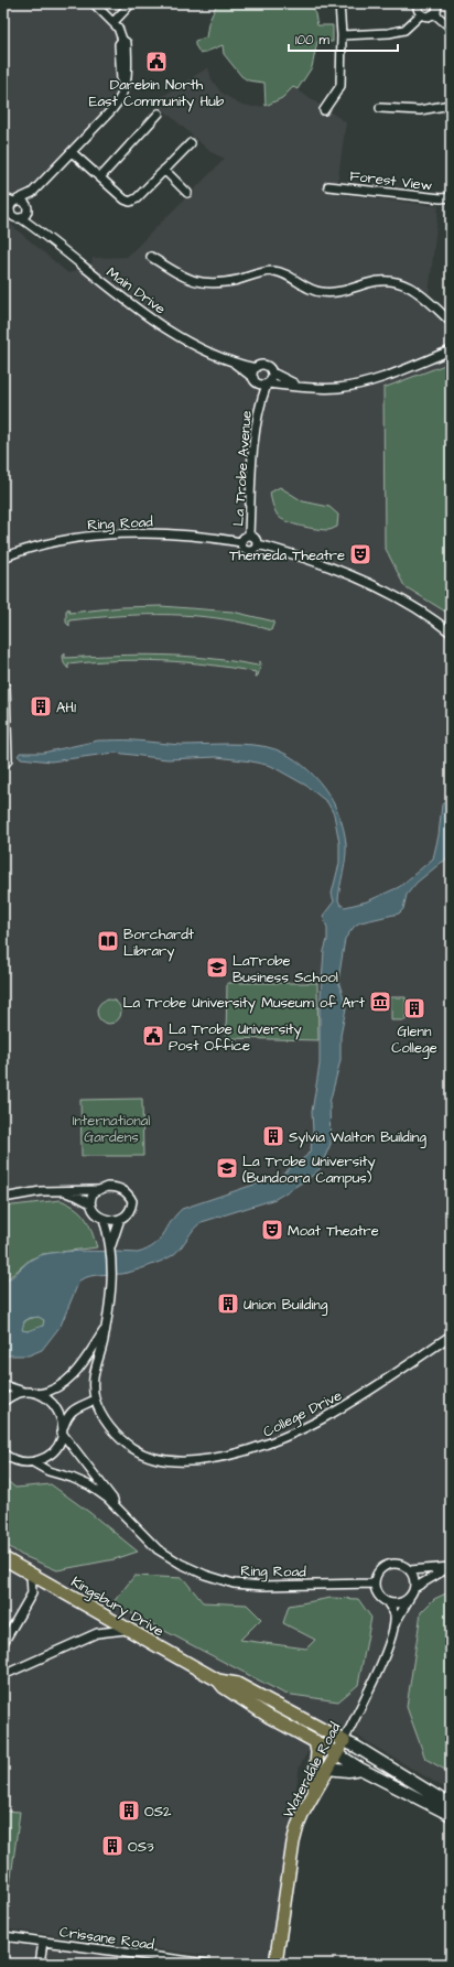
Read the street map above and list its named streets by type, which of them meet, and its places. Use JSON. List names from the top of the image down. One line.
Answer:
{"streets":{"main road":["Kingsbury Drive","Waterdale Road"],"street":["Forest View","Main Drive","La Trobe Avenue","Ring Road","College Drive","Crissane Road"]},"crossings":[["Main Drive","La Trobe Avenue"],["La Trobe Avenue","Ring Road"],["Ring Road","Waterdale Road"],["Kingsbury Drive","Waterdale Road"]],"parks":["International Gardens"],"places":{"public building":["Darebin North East Community Hub","La Trobe University Post Office"],"theatre":["Themeda Theatre","Moat Theatre"],"building":["AH1","Glenn College","Sylvia Walton Building","Union Building","OS2","OS3"],"library":["Borchardt Library"],"school or university":["LaTrobe Business School","La Trobe University (Bundoora Campus)"],"museum":["La Trobe University Museum of Art"]},"scale_bar":"100 m"}
